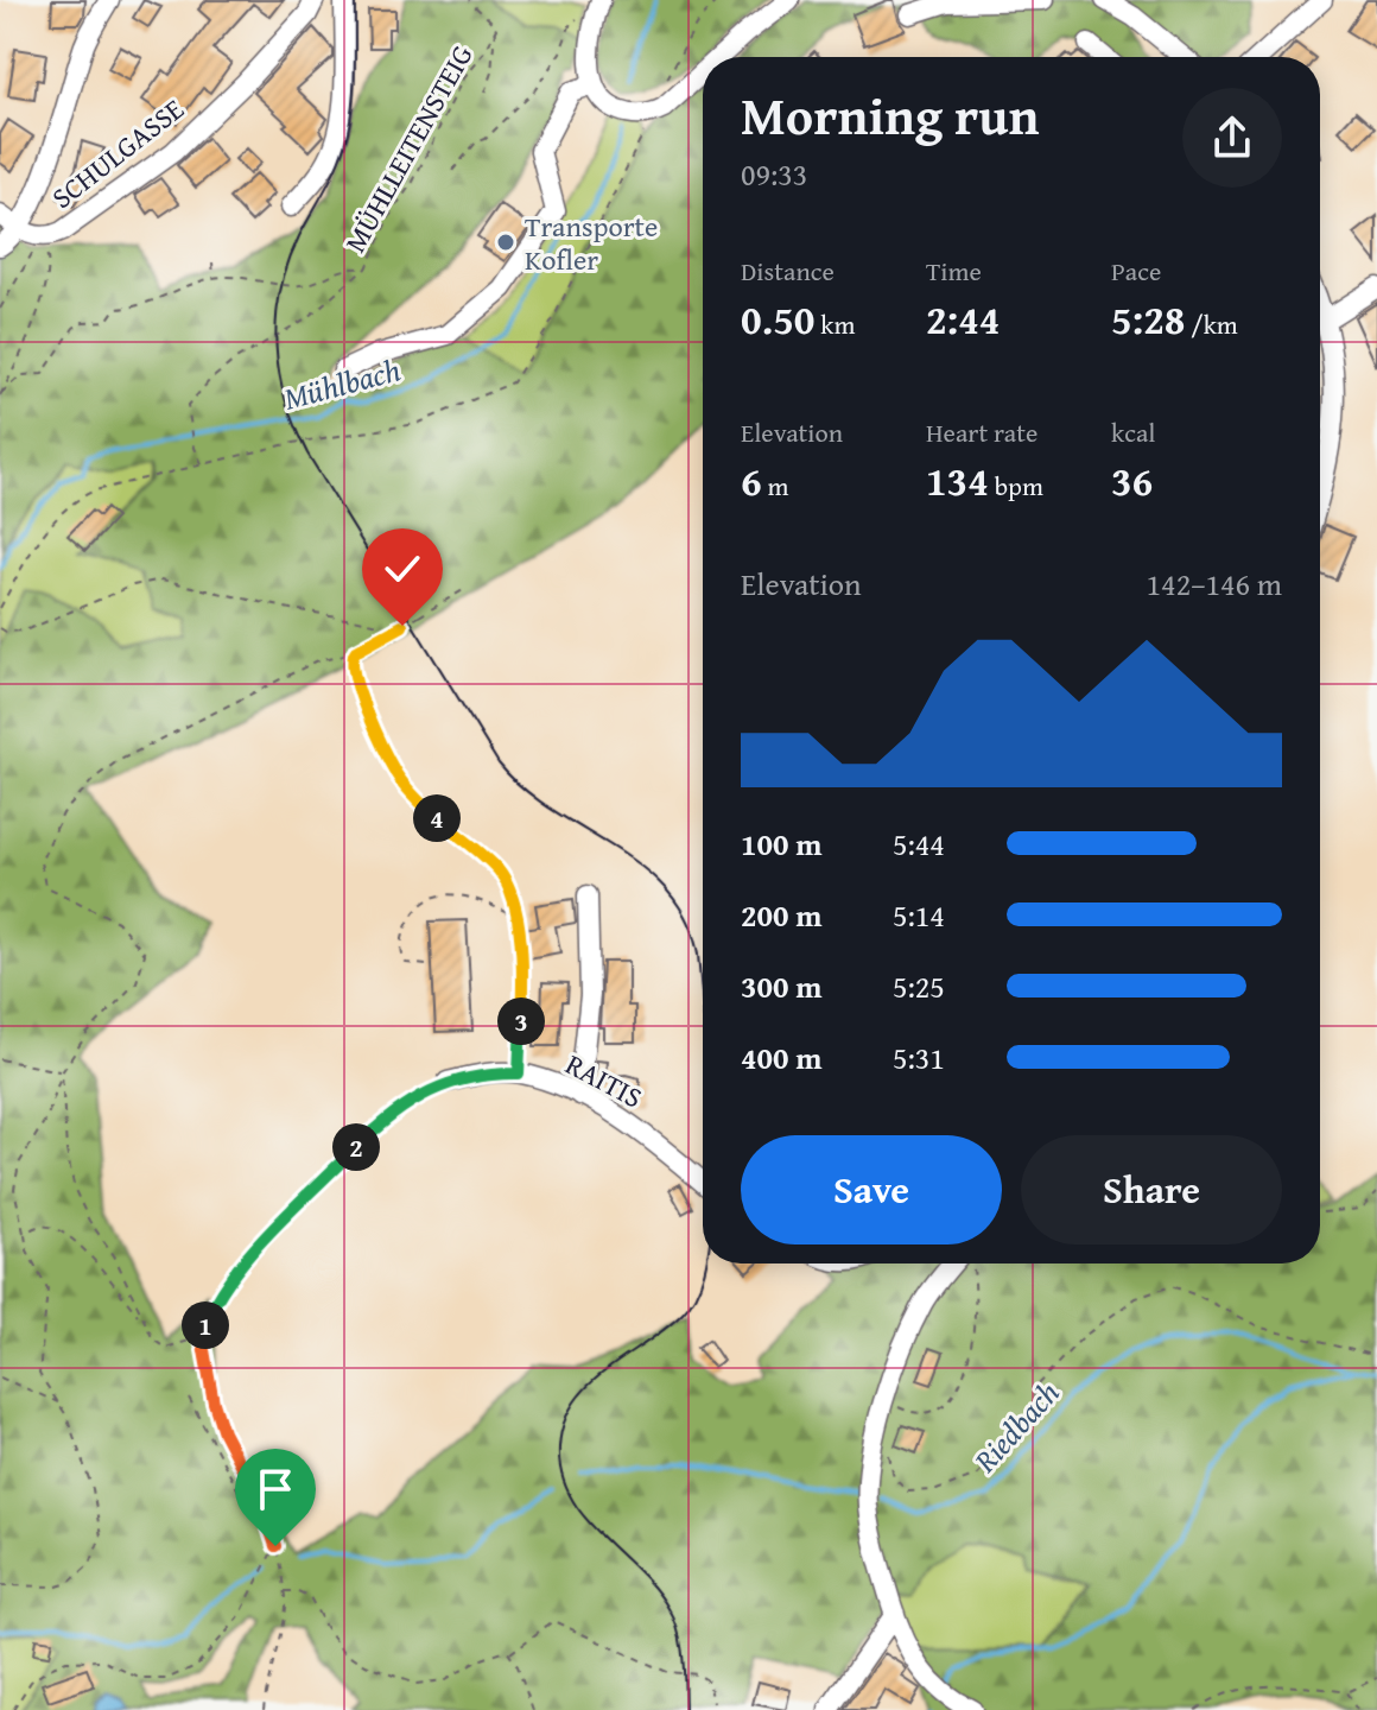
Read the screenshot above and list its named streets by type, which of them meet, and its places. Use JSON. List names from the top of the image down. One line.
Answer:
{"streets":{"street":["SCHULGASSE","RAITIS"],"path":["MÜHLLEITENSTEIG"]},"water":["Mühlbach","Riedbach"],"places":["Transporte Kofler"],"page":{"heading":["Morning run","09:33"],"stats":[["Distance","0.50 km"],["Time","2:44"],["Pace","5:28 /km"],["Elevation","6 m"],["Heart rate","134 bpm"],["kcal","36"]],"chart":["Elevation","142–146 m"],"pins":["4","3","2","1"],"list":[{"name":"100 m","note":"5:44"},{"name":"200 m","note":"5:14"},{"name":"300 m","note":"5:25"},{"name":"400 m","note":"5:31"}],"buttons":["Save","Share"]}}
